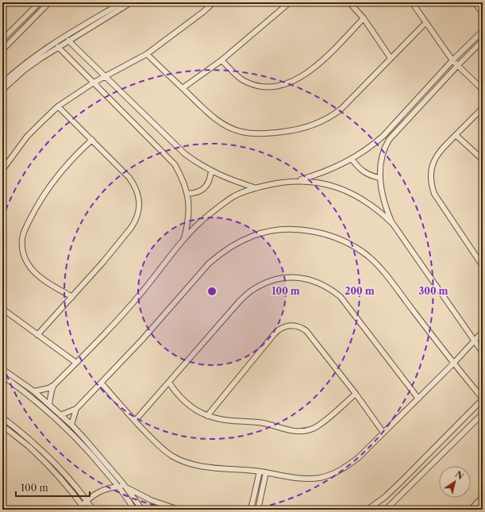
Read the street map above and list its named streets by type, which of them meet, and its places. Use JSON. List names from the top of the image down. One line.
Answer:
{"scale_bar":"100 m","north":"top right","rings":["100 m","200 m","300 m"]}
